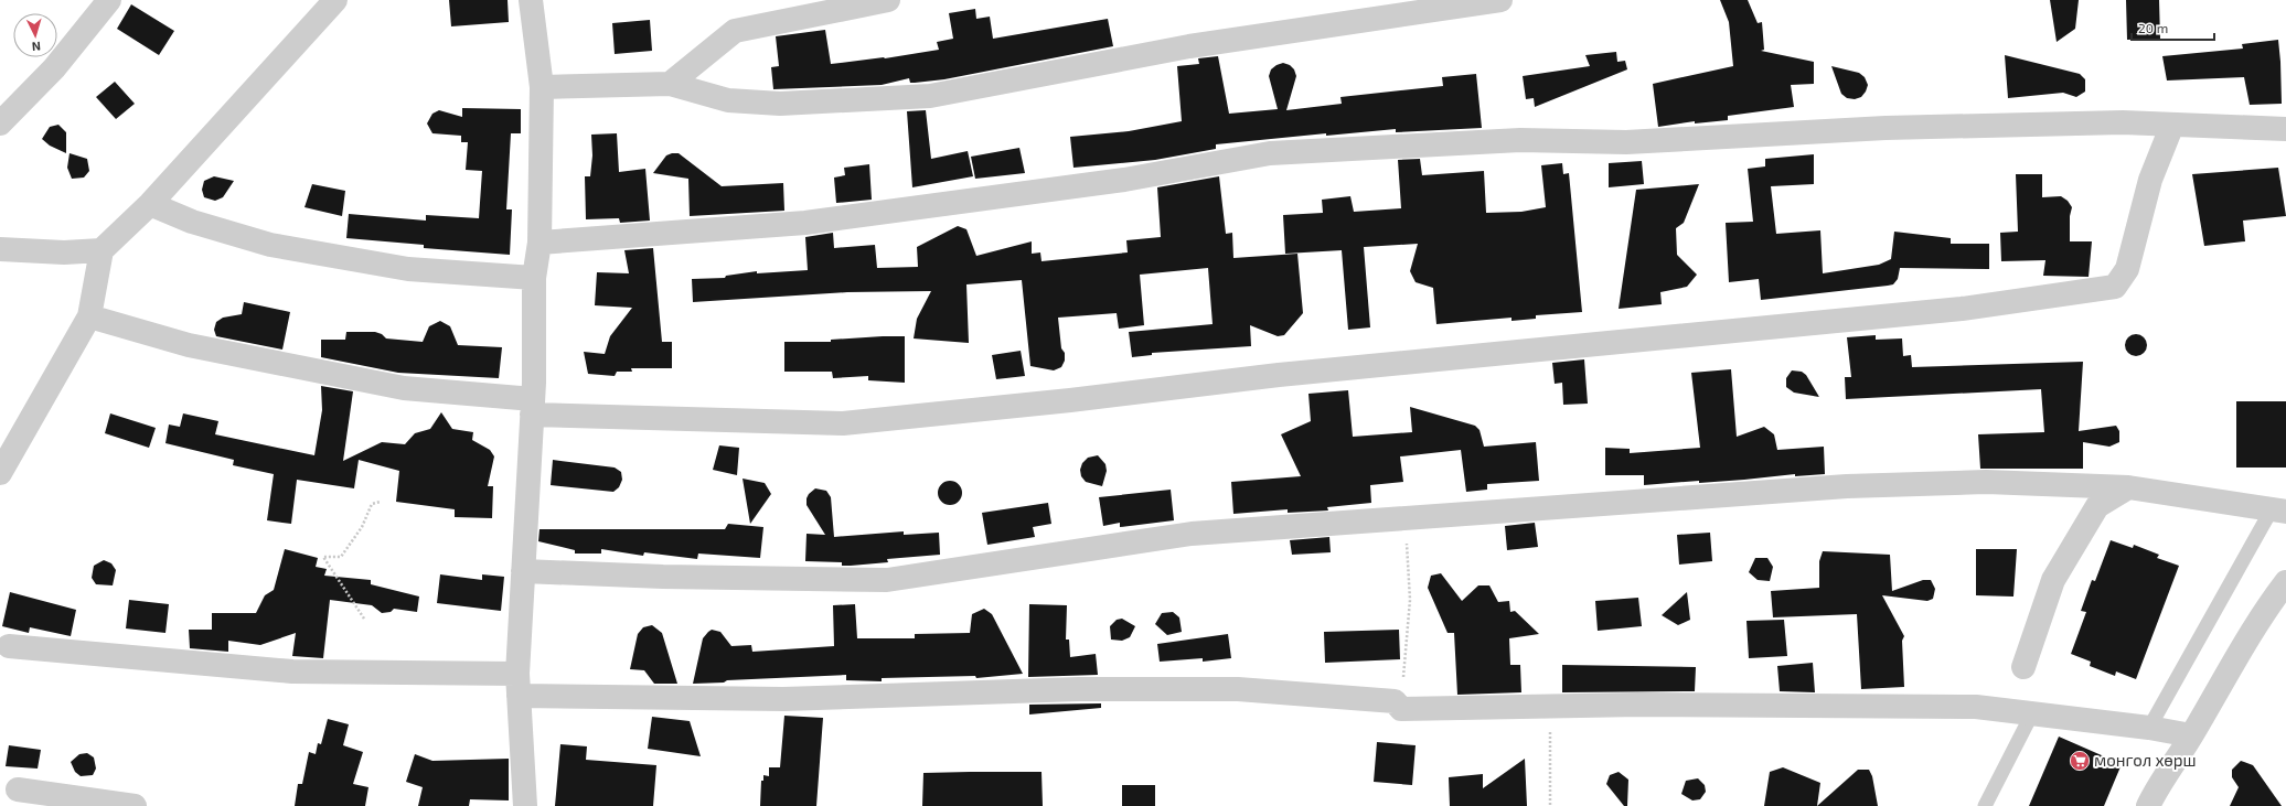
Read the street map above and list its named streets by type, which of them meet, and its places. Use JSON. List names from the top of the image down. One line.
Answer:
{"places":{"supermarket":["монгол хөрш"]},"scale_bar":"20 m","north":"bottom"}
